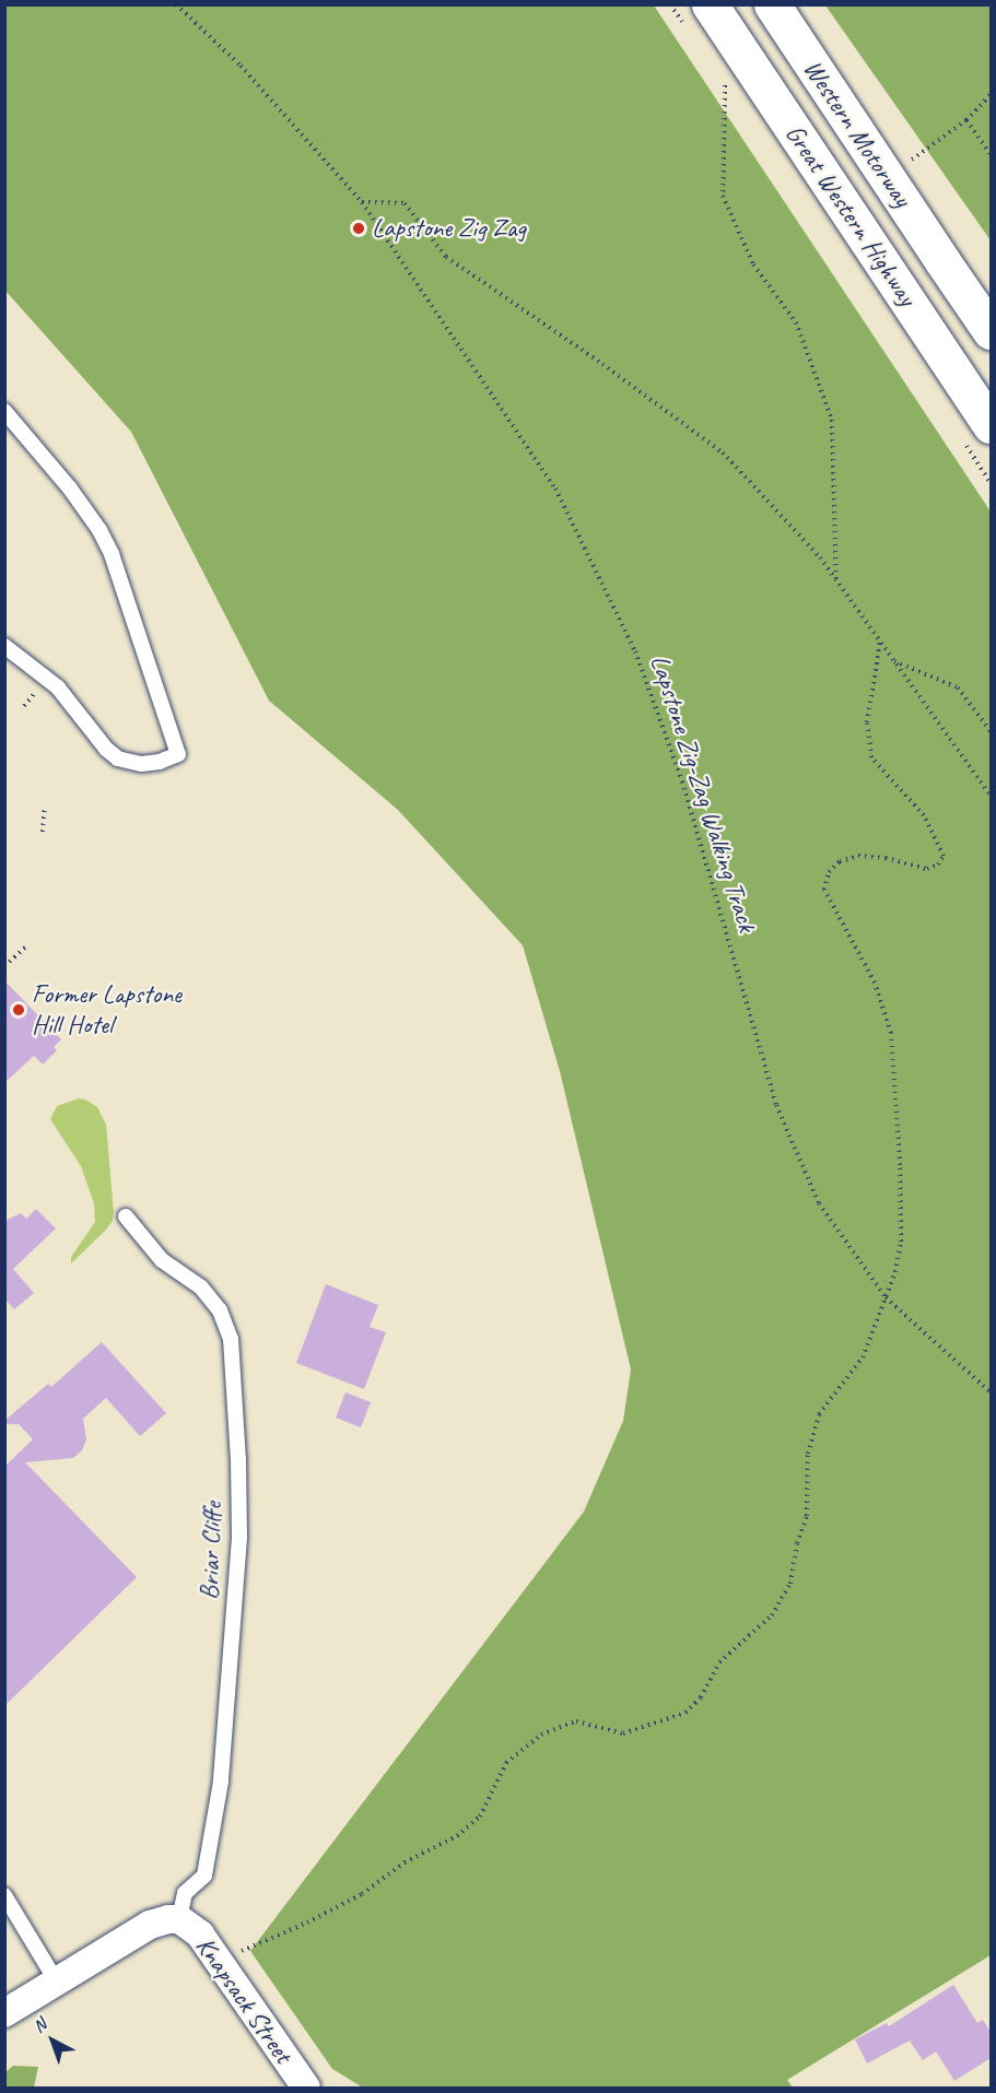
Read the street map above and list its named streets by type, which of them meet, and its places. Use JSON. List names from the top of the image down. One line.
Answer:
{"streets":{"highway":["Western Motorway","Great Western Highway"],"street":["Knapsack Street"],"lane":["Briar Cliffe"],"path":["Lapstone Zig-Zag Walking Track"]},"crossings":[["Western Motorway","Great Western Highway"],["Briar Cliffe","Knapsack Street"]],"places":["Lapstone Zig Zag","Former Lapstone Hill Hotel"],"north":"top left"}
